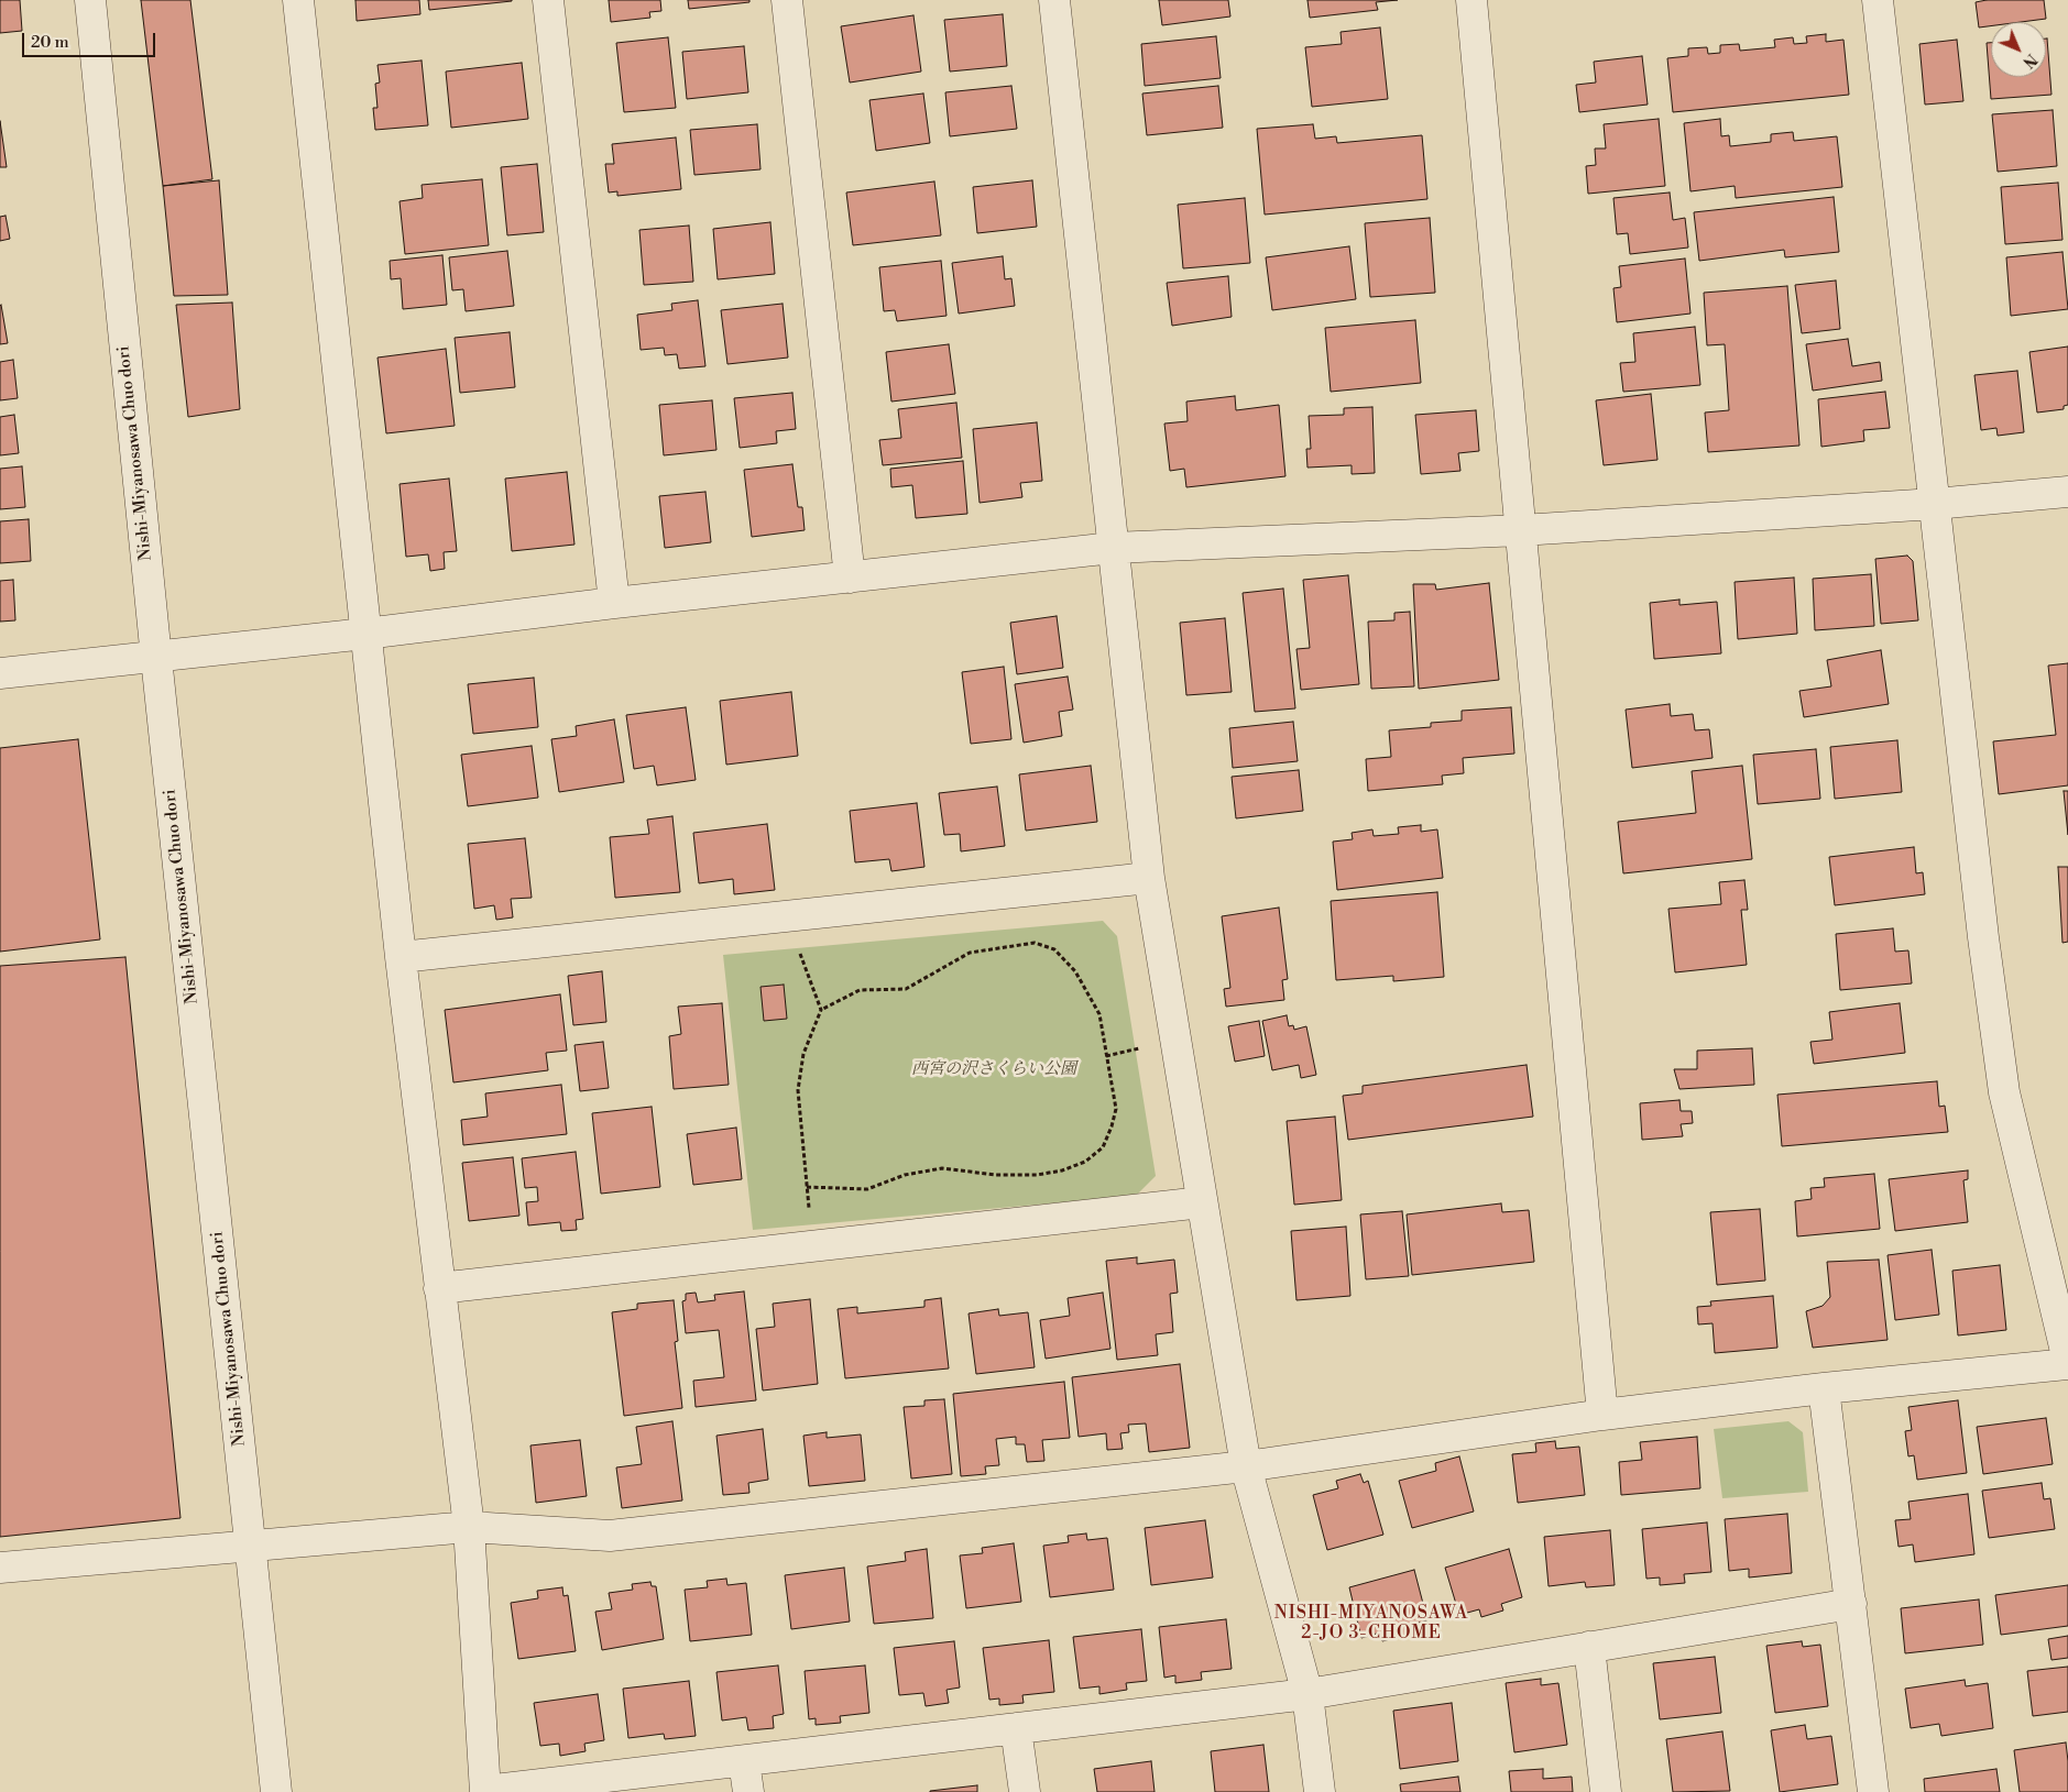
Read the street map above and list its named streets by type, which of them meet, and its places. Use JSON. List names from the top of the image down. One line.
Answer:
{"streets":{"street":["Nishi-Miyanosawa Chuo dori"]},"districts":["NISHI-MIYANOSAWA 2-JO 3-CHOME"],"parks":["西宮の沢さくらい公園"],"scale_bar":"20 m","north":"bottom right"}
